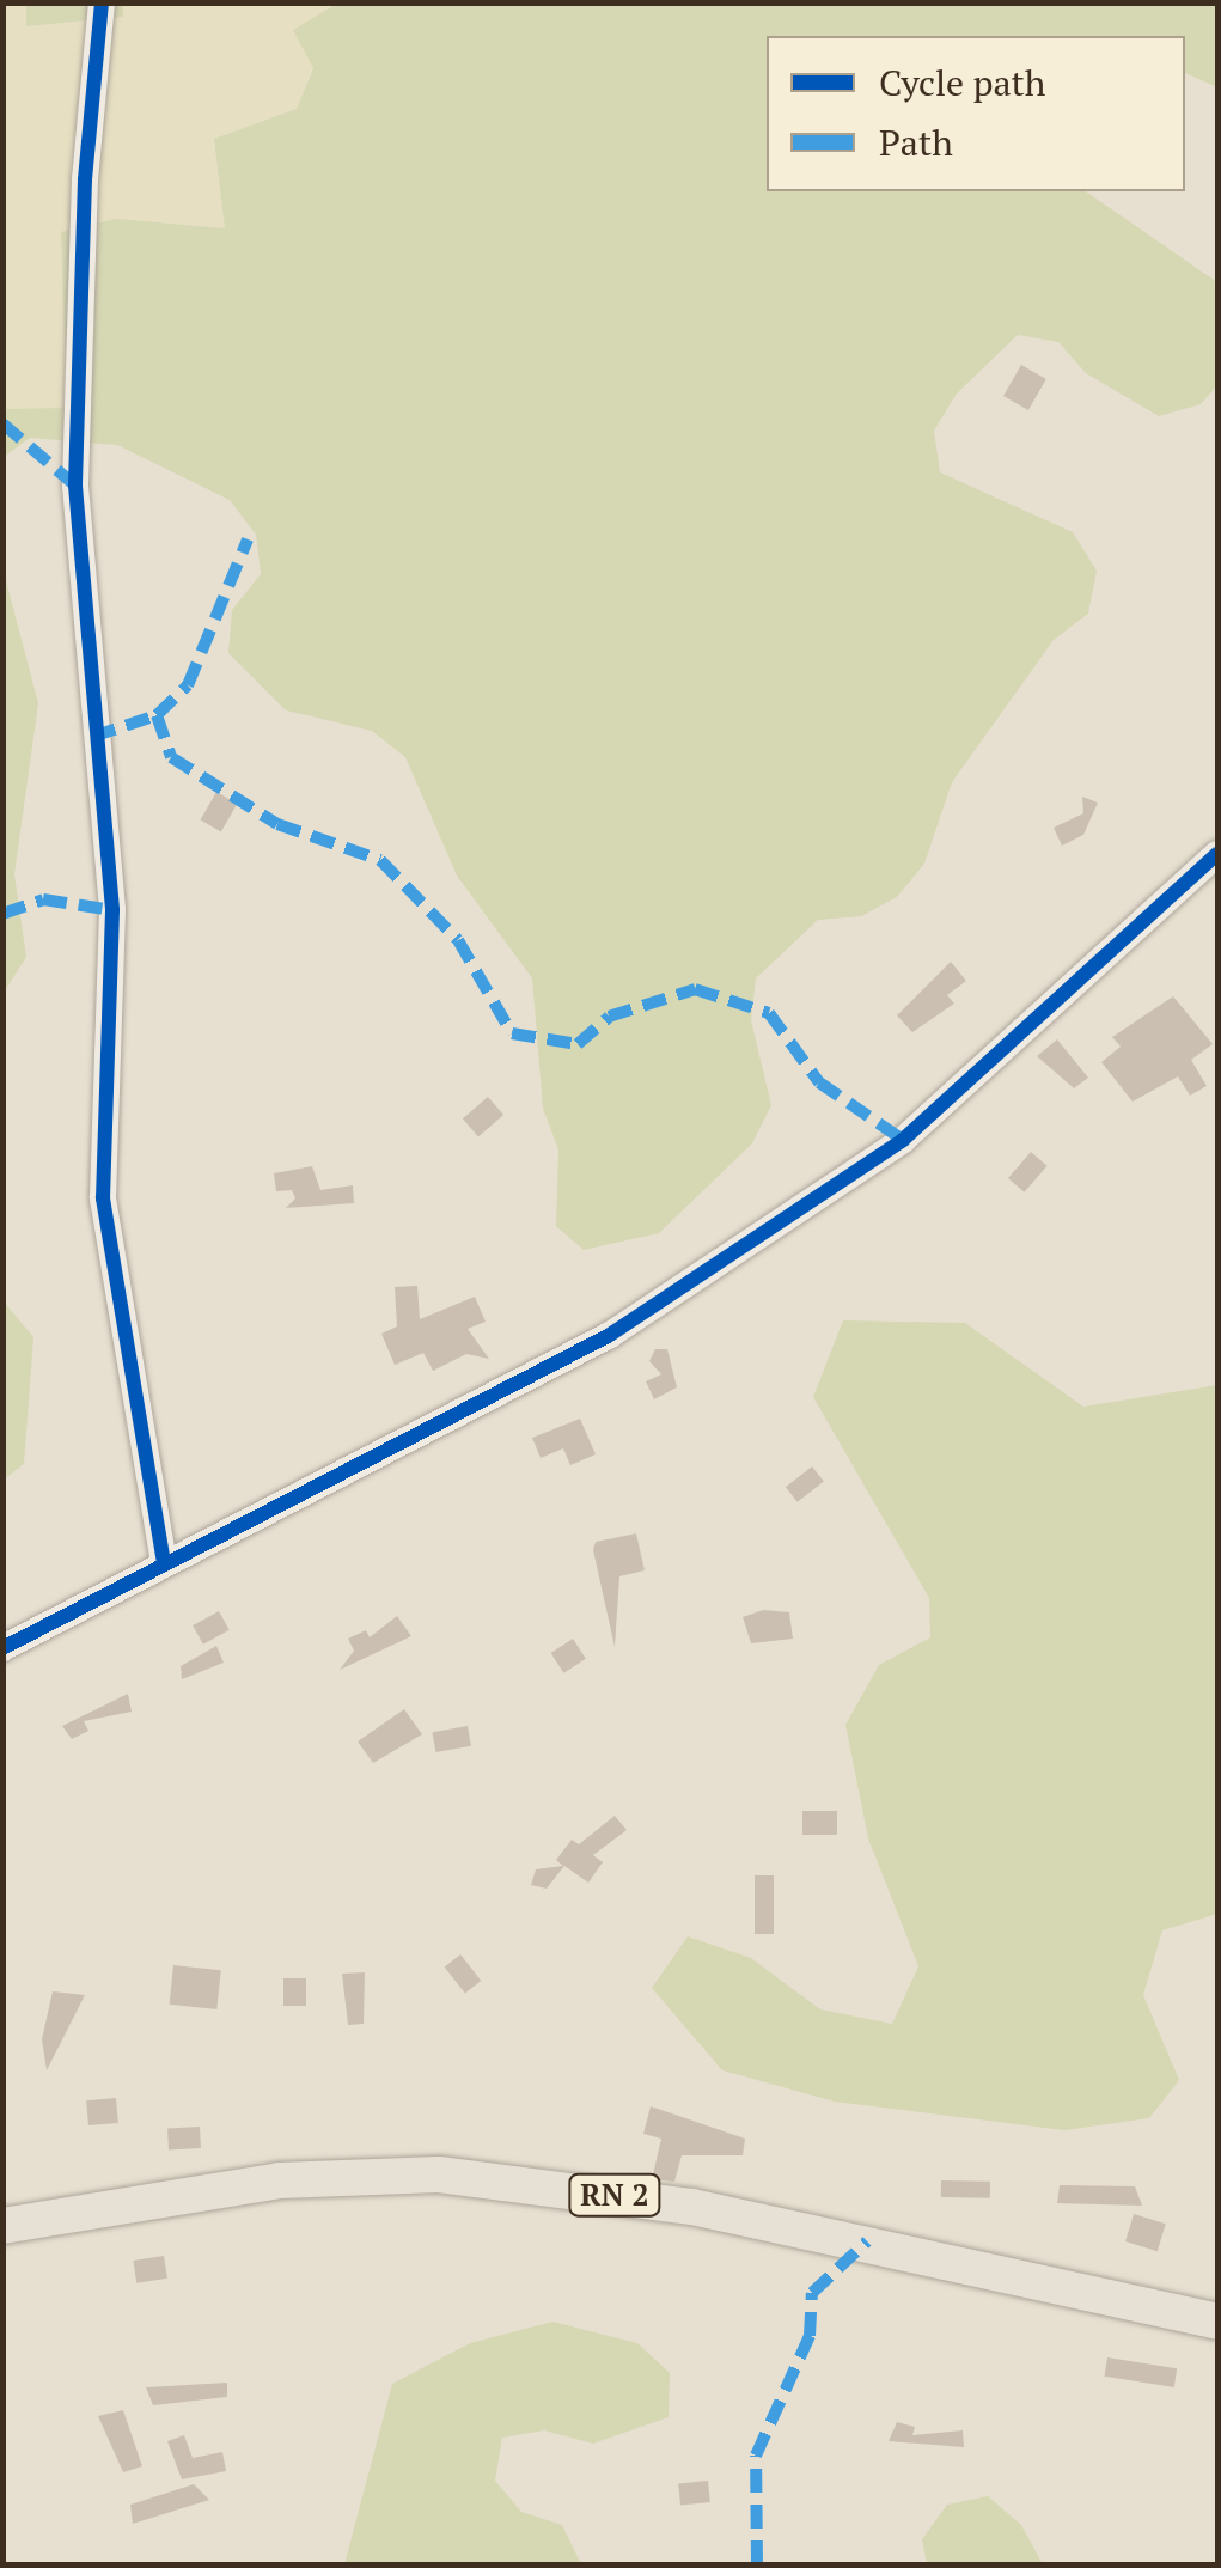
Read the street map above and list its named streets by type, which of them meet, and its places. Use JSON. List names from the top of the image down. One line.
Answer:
{"streets":{"main road":["RN 2"]},"legend":["Cycle path","Path"]}
